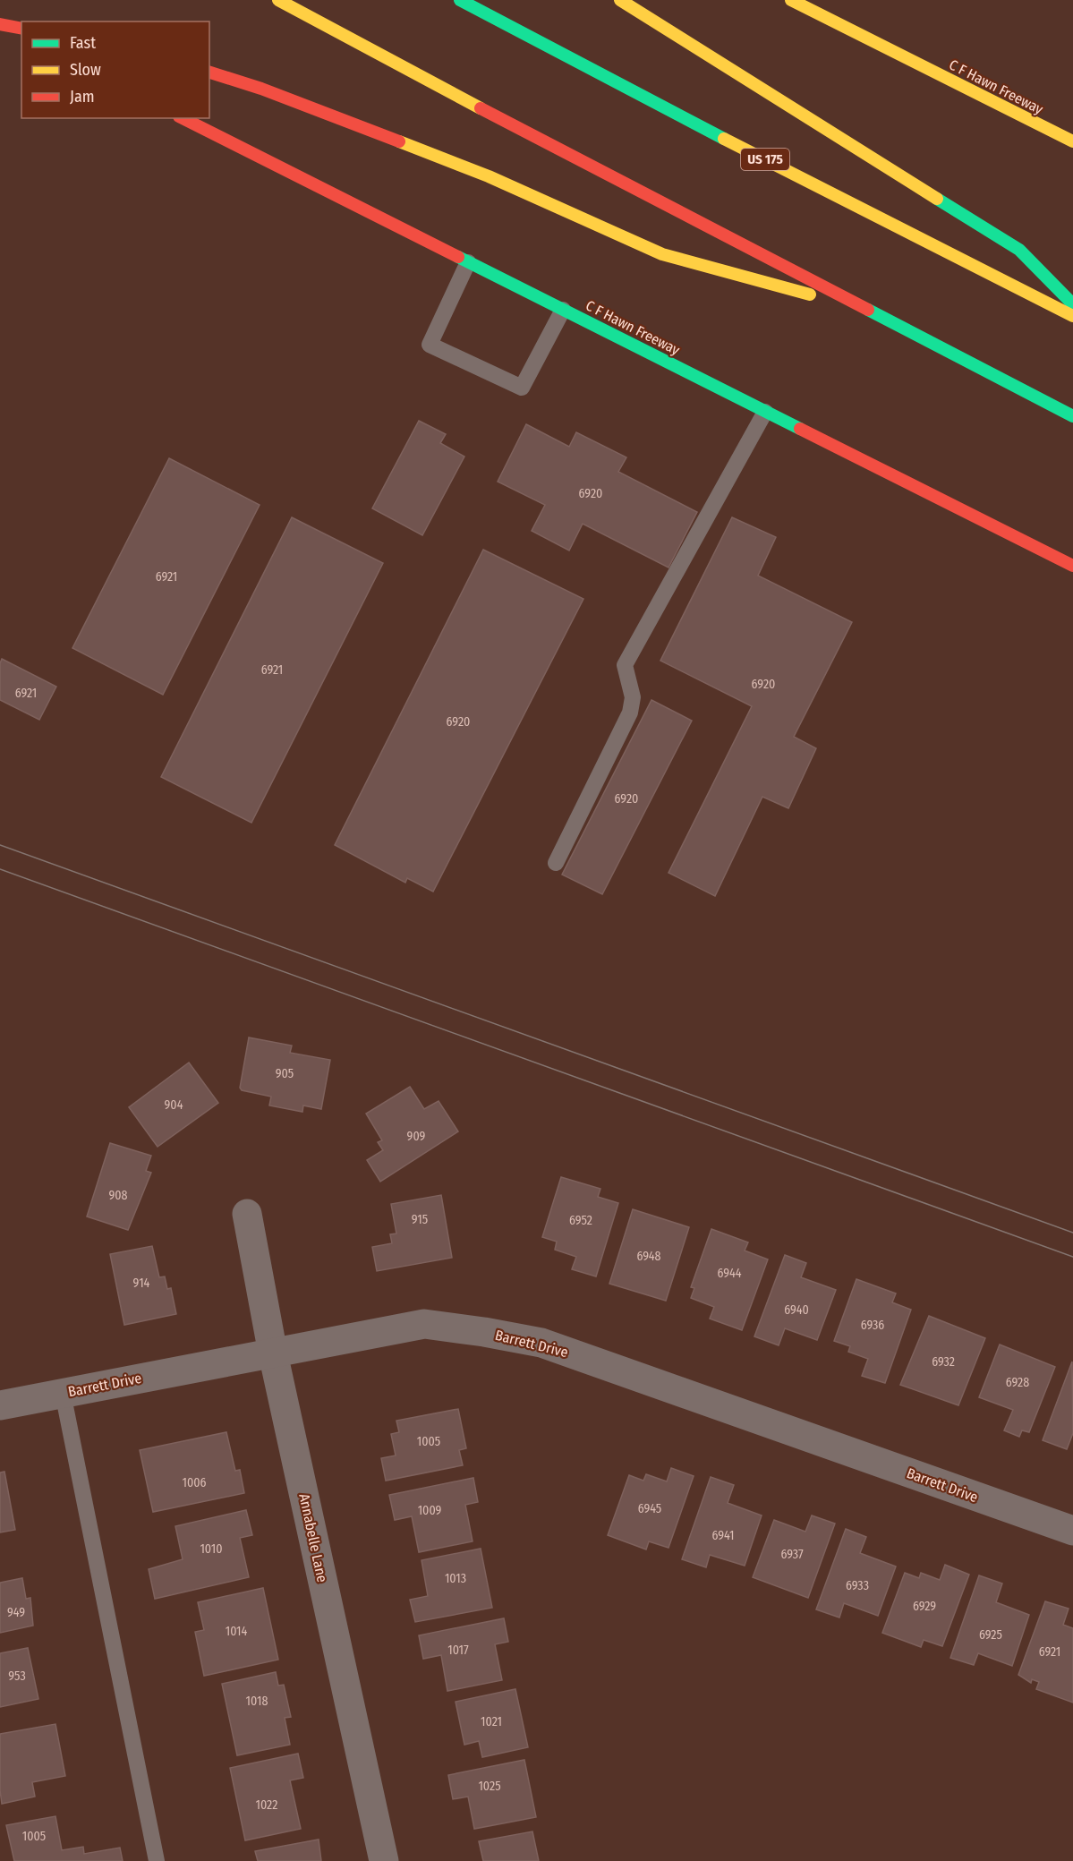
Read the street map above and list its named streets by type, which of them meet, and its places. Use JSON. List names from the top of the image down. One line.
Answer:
{"streets":{"main road":["C F Hawn Freeway","US 175"],"street":["Barrett Drive","Annabelle Lane"]},"crossings":[["Barrett Drive","Annabelle Lane"]],"house_numbers":["6920","6921","6921","6920","6921","6920","6920","905","904","909","908","915","6952","6948","6944","914","6940","6936","6932","6928","1005","1006","6945","1009","6941","1010","6937","1013","6933","6929","949","1014","6925","1017","6921","953","1018","1021","1025","1022","1005"],"legend":["Fast","Slow","Jam"]}
